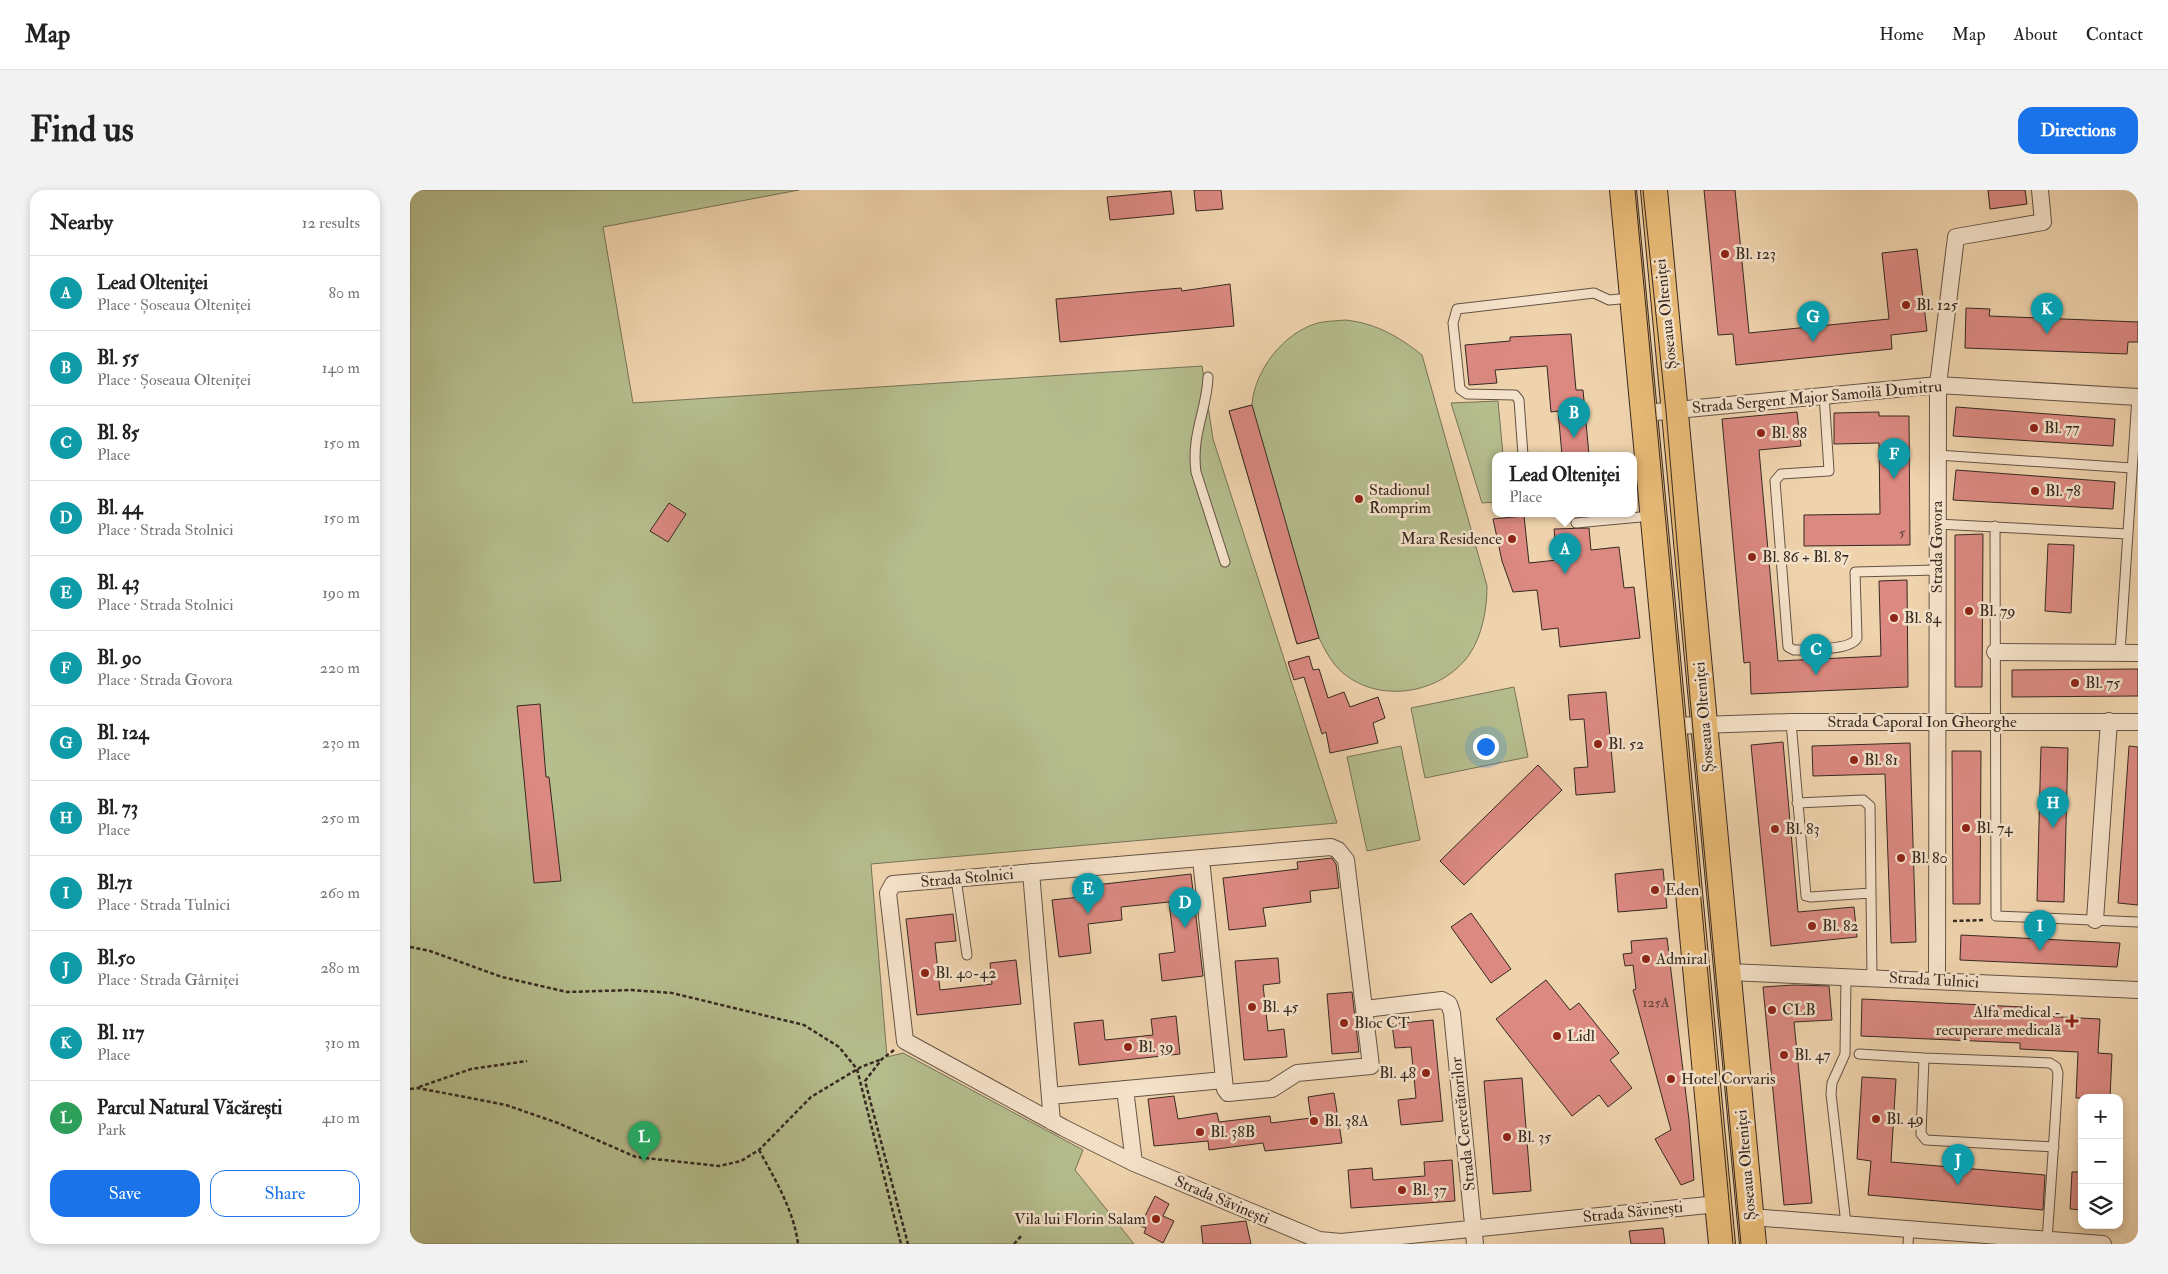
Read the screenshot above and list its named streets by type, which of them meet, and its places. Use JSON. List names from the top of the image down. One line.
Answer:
{"streets":{"main road":["Șoseaua Olteniței"],"street":["Strada Sergent Major Samoilă Dumitru","Strada Govora","Strada Caporal Ion Gheorghe","Strada Stolnici","Strada Tulnici","Strada Cercetătorilor","Strada Săvinești"]},"crossings":[["Șoseaua Olteniței","Strada Sergent Major Samoilă Dumitru"],["Șoseaua Olteniței","Strada Caporal Ion Gheorghe"],["Șoseaua Olteniței","Strada Tulnici"],["Șoseaua Olteniței","Strada Săvinești"],["Strada Sergent Major Samoilă Dumitru","Strada Govora"],["Strada Govora","Strada Caporal Ion Gheorghe"],["Strada Govora","Strada Tulnici"],["Strada Stolnici","Strada Cercetătorilor"],["Strada Stolnici","Strada Săvinești"],["Strada Cercetătorilor","Strada Săvinești"]],"places":{"other":["Bl. 123","Bl. 125","Bl. 77","Bl. 88","Bl. 78","Stadionul Romprim","Mara Residence","Bl. 86 + Bl. 87","Bl. 79","Bl. 84","Bl. 75","Bl. 52","Bl. 81","Bl. 74","Bl. 83","Bl. 80","Eden","Bl. 82","Admiral","Bl. 40-42","Bl. 45","CLB","Bloc CT","Lidl","Bl. 39","Bl. 47","Bl. 48","Hotel Corvaris","Bl. 49","Bl. 38A","Bl. 38B","Bl. 35","Bl. 37","Vila lui Florin Salam"],"health":["Alfa medical - recuperare medicală"]},"house_numbers":["5","125A"],"page":{"header":"Map","nav":["Home","Map","About","Contact"],"buttons":["Directions",["Save","Share"]],"title":"Find us","heading":["Nearby","12 results"],"list":[{"mark":"A","name":"Lead Olteniței","note":"Place · Șoseaua Olteniței","value":"80 m"},{"mark":"B","name":"Bl. 55","note":"Place · Șoseaua Olteniței","value":"140 m"},{"mark":"C","name":"Bl. 85","note":"Place","value":"150 m"},{"mark":"D","name":"Bl. 44","note":"Place · Strada Stolnici","value":"150 m"},{"mark":"E","name":"Bl. 43","note":"Place · Strada Stolnici","value":"190 m"},{"mark":"F","name":"Bl. 90","note":"Place · Strada Govora","value":"220 m"},{"mark":"G","name":"Bl. 124","note":"Place","value":"230 m"},{"mark":"H","name":"Bl. 73","note":"Place","value":"250 m"},{"mark":"I","name":"Bl.71","note":"Place · Strada Tulnici","value":"260 m"},{"mark":"J","name":"Bl.50","note":"Place · Strada Gârniței","value":"280 m"},{"mark":"K","name":"Bl. 117","note":"Place","value":"310 m"},{"mark":"L","name":"Parcul Natural Văcărești","note":"Park","value":"410 m"}],"pins":["K","G","B","F","A","C","H","E","D","I","L","J"],"popup":["Lead Olteniței","Place"],"map_buttons":["+","−"]}}
